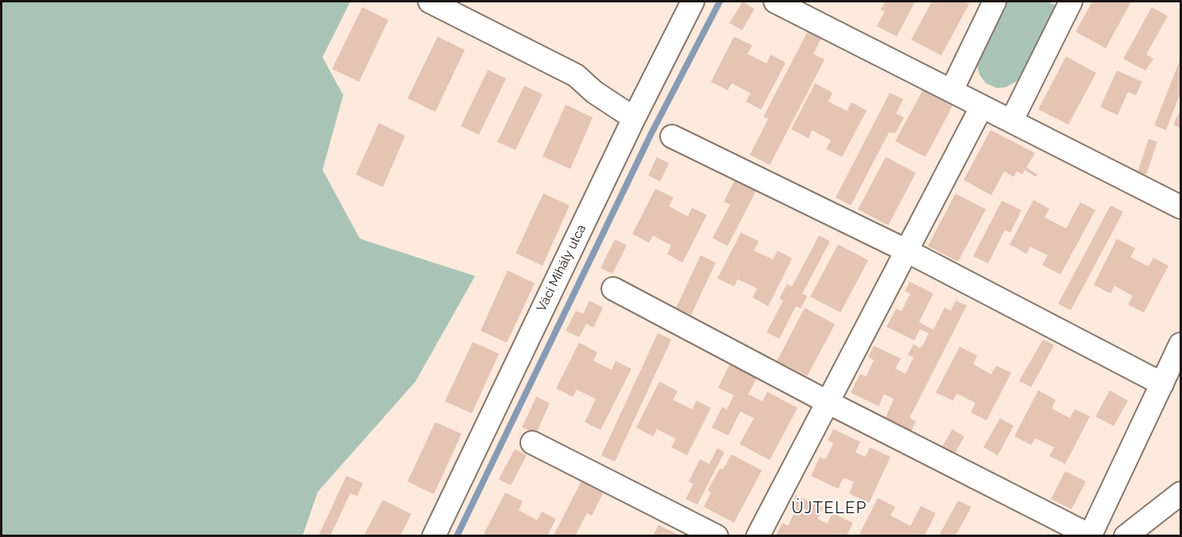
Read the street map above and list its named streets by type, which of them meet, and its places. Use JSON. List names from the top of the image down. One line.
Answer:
{"streets":{"street":["Váci Mihály utca"]},"districts":["ÚJTELEP"]}
